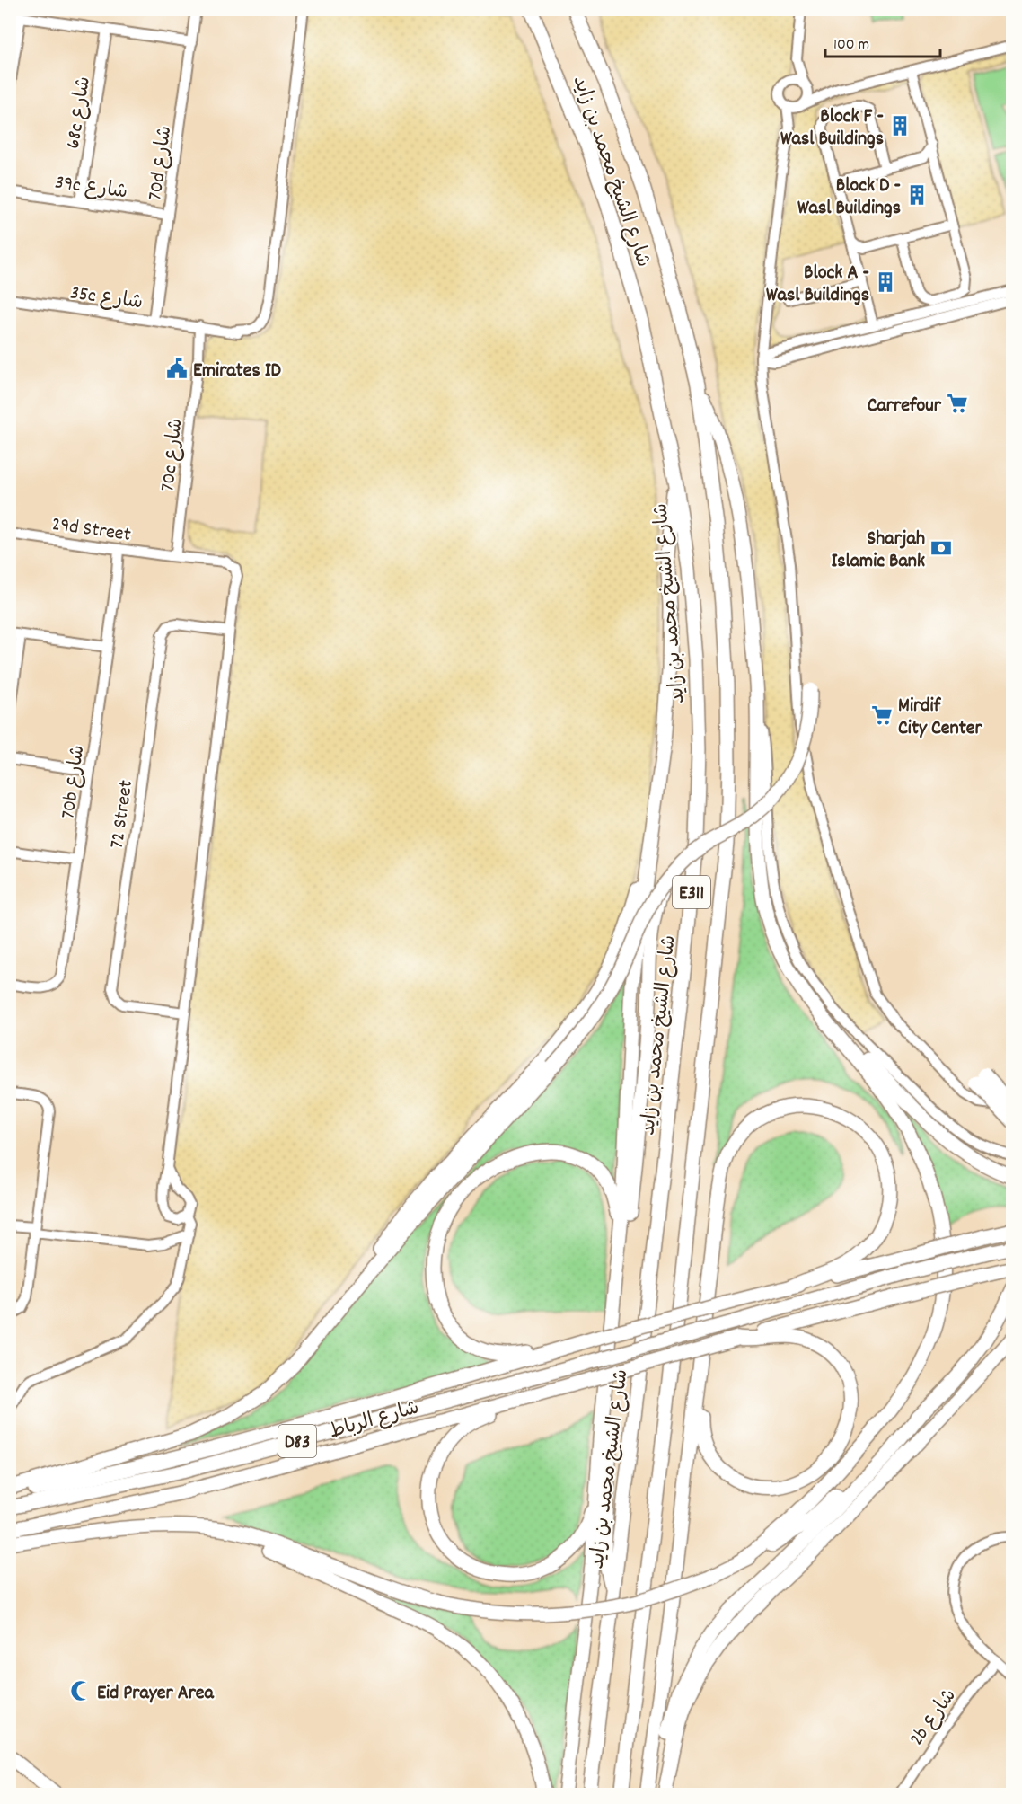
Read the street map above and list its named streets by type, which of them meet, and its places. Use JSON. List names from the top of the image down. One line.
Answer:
{"streets":{"highway":["شارع الشيخ محمد بن زايد","E311","شارع الرباط","D83"],"street":["68c شارع","70d شارع","39c شارع","35c شارع","70c شارع","29d Street","70b شارع","72 Street","2b شارع"]},"crossings":[["68c شارع","39c شارع"],["70d شارع","39c شارع"],["70d شارع","35c شارع"],["35c شارع","70c شارع"],["70c شارع","29d Street"],["29d Street","70b شارع"],["29d Street","72 Street"]],"places":{"building":["Block F - Wasl Buildings","Block D - Wasl Buildings","Block A - Wasl Buildings"],"public building":["Emirates ID"],"supermarket":["Carrefour","Mirdif City Center"],"bank":["Sharjah Islamic Bank"],"mosque":["Eid Prayer Area"]},"scale_bar":"100 m"}
